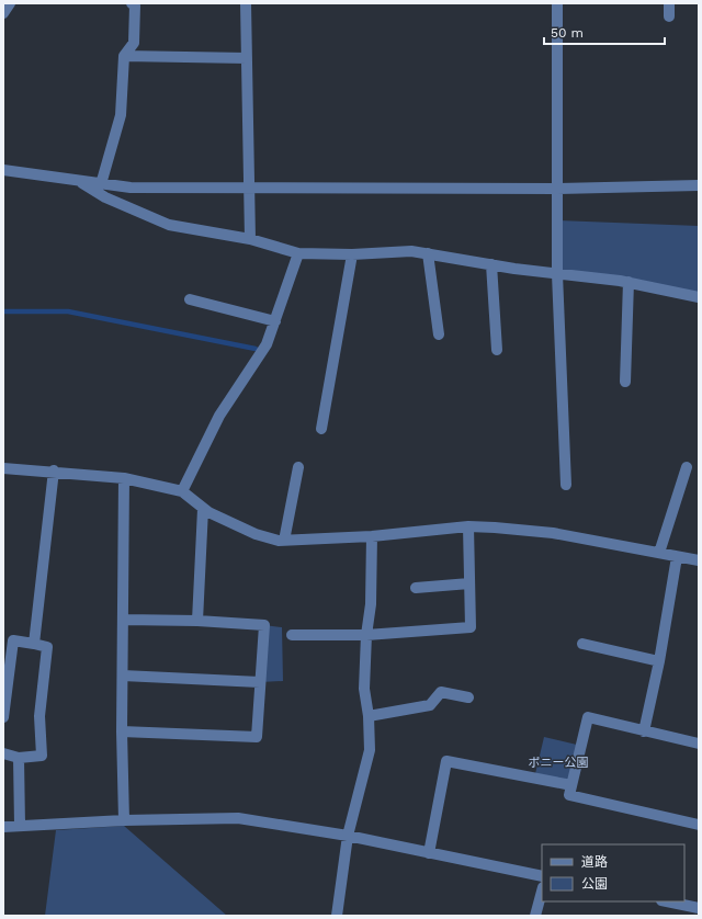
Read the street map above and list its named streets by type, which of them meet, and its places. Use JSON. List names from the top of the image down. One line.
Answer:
{"parks":["ポニー公園"],"legend":["道路","公園"],"scale_bar":"50 m"}
